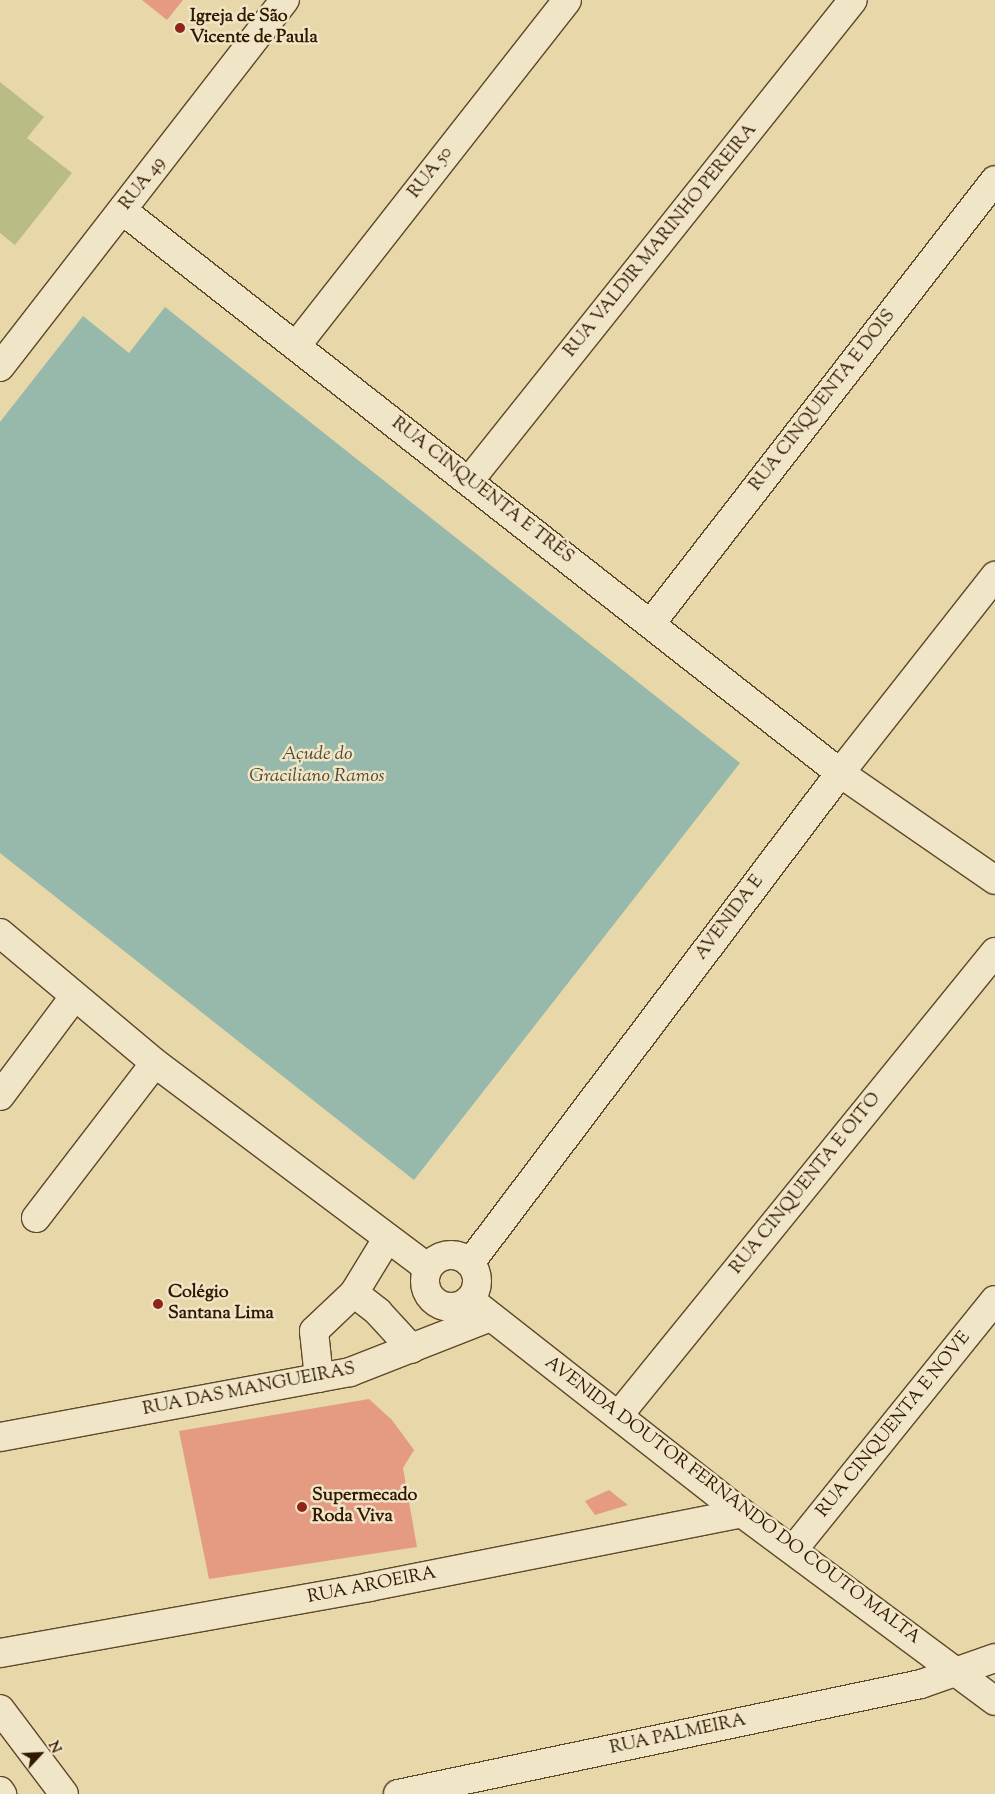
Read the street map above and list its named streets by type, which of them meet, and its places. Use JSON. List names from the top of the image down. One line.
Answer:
{"streets":{"street":["RUA 50","RUA 49","RUA VALDIR MARINHO PEREIRA","RUA CINQUENTA E DOIS","RUA CINQUENTA E TRÊS","AVENIDA E","RUA CINQUENTA E OITO","RUA DAS MANGUEIRAS","RUA CINQUENTA E NOVE","AVENIDA DOUTOR FERNANDO DO COUTO MALTA","RUA AROEIRA","RUA PALMEIRA"]},"crossings":[["RUA 50","RUA CINQUENTA E TRÊS"],["RUA 49","RUA CINQUENTA E TRÊS"],["RUA VALDIR MARINHO PEREIRA","RUA CINQUENTA E TRÊS"],["RUA CINQUENTA E DOIS","RUA CINQUENTA E TRÊS"],["RUA CINQUENTA E TRÊS","AVENIDA E"],["AVENIDA E","AVENIDA DOUTOR FERNANDO DO COUTO MALTA"],["RUA CINQUENTA E OITO","AVENIDA DOUTOR FERNANDO DO COUTO MALTA"],["RUA DAS MANGUEIRAS","AVENIDA DOUTOR FERNANDO DO COUTO MALTA"],["RUA CINQUENTA E NOVE","AVENIDA DOUTOR FERNANDO DO COUTO MALTA"],["AVENIDA DOUTOR FERNANDO DO COUTO MALTA","RUA AROEIRA"],["AVENIDA DOUTOR FERNANDO DO COUTO MALTA","RUA PALMEIRA"]],"water":["Açude do Graciliano Ramos"],"places":["Igreja de São Vicente de Paula","Colégio Santana Lima","Supermecado Roda Viva"],"north":"top right"}
